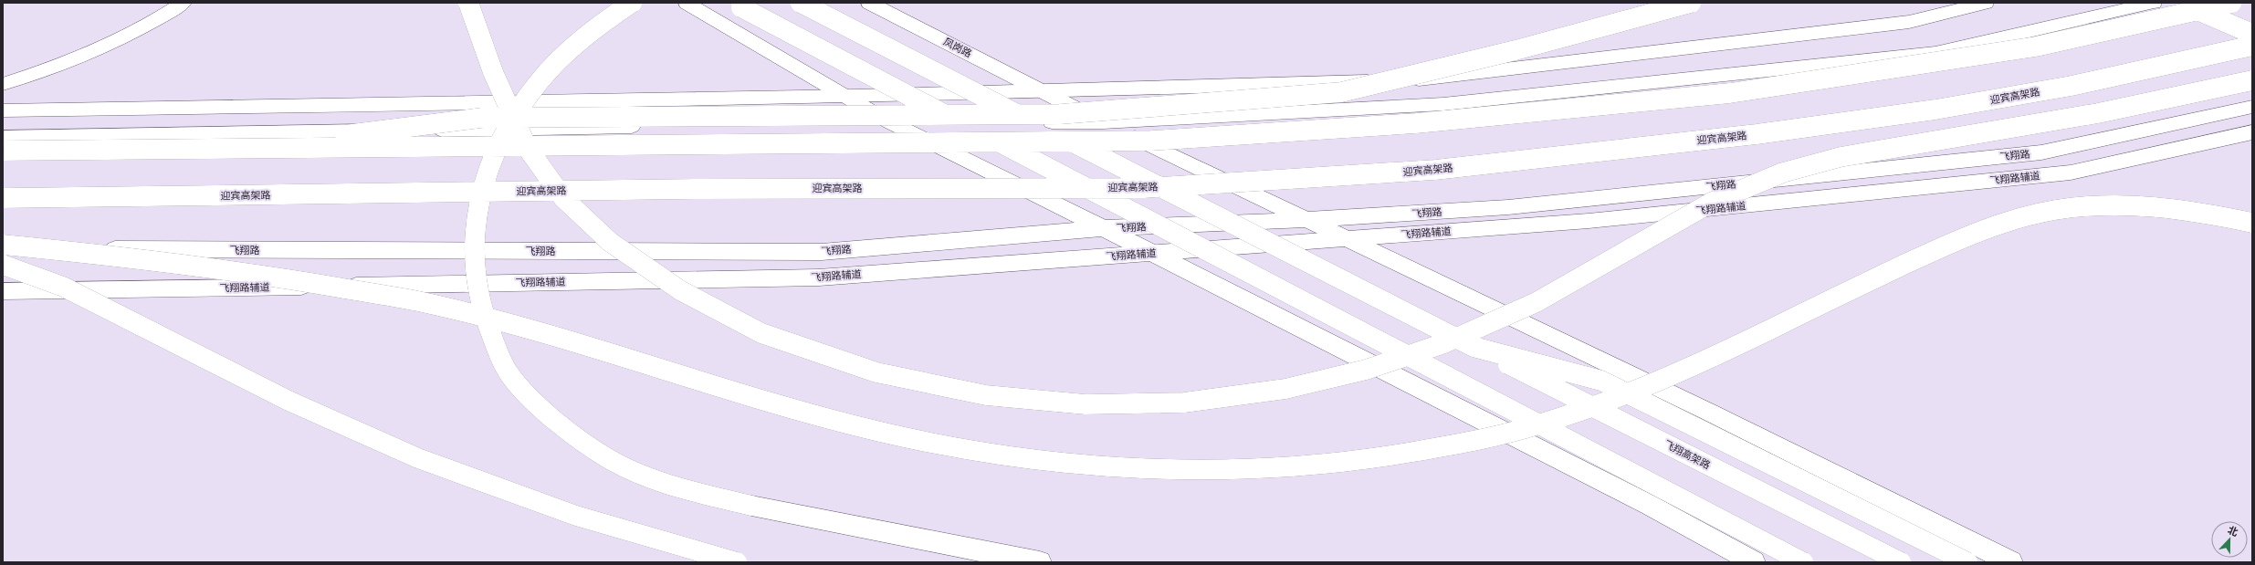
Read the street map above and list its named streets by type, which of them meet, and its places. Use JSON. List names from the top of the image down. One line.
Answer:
{"streets":{"main road":["凤岗路","迎宾高架路","飞翔路","飞翔路辅道","飞翔高架路"]},"crossings":[["凤岗路","飞翔路"],["凤岗路","飞翔路辅道"]],"north":"top"}
